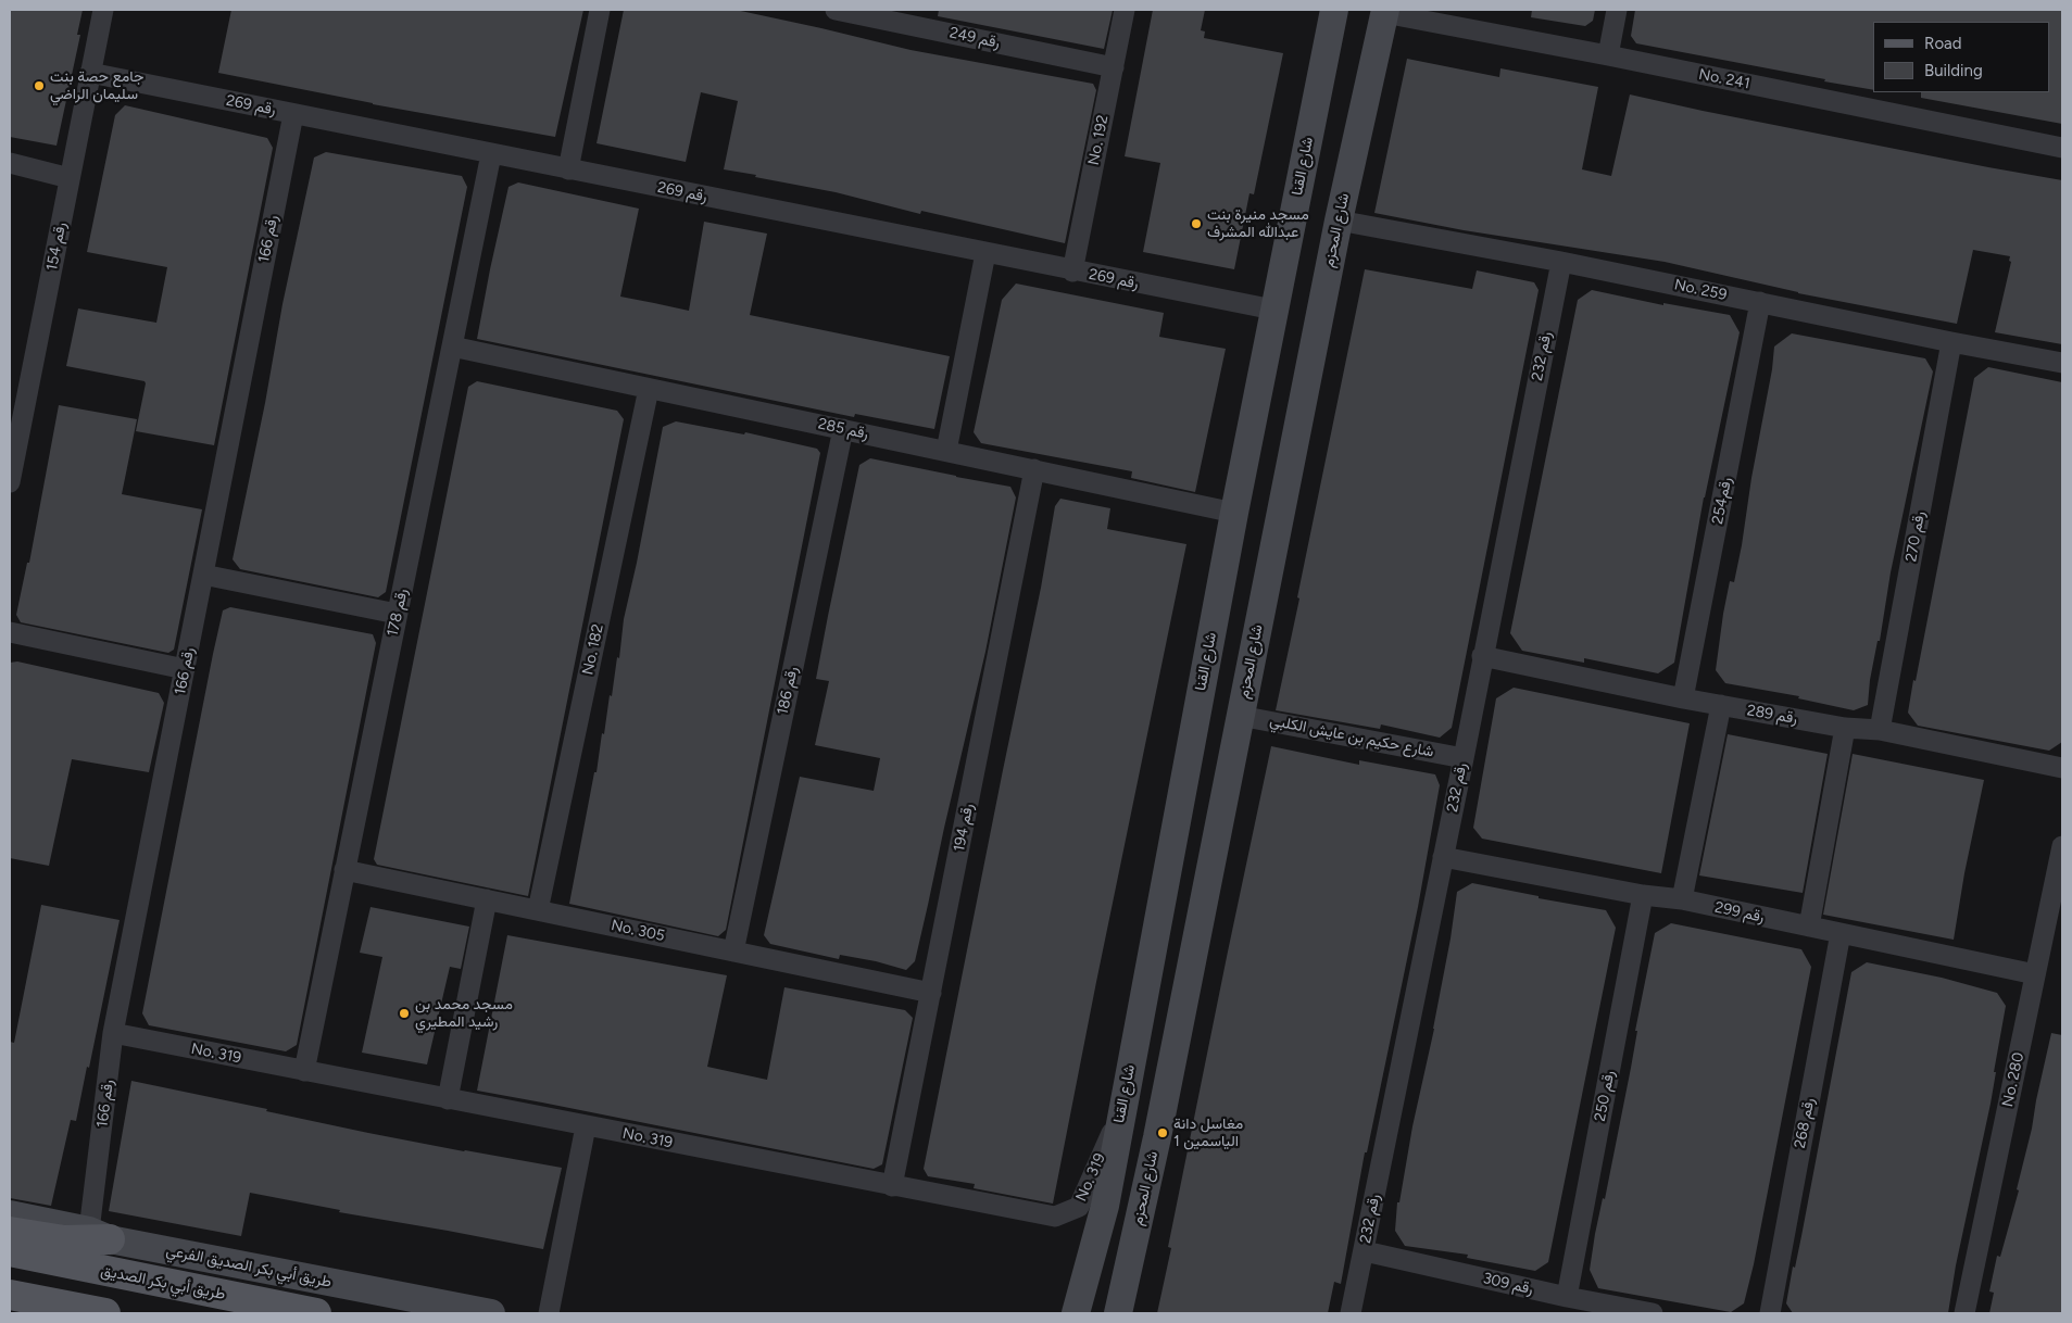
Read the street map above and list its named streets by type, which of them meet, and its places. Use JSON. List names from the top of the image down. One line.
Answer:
{"streets":{"main road":["طريق أبي بكر الصديق"],"street":["رقم 249","No. 241","رقم 269","No. 192","شارع القنا","شارع المحزم","رقم 166","رقم 154","No. 259","رقم 232","رقم 285","رقم254","رقم 270","رقم 178","No. 182","رقم 186","رقم 289","شارع حكيم بن عايش الكلبي","رقم 194","رقم 299","No. 305","No. 319","No. 280","رقم 250","رقم 268","طريق أبي بكر الصديق الفرعي","رقم 309"]},"crossings":[["رقم 249","No. 192"],["No. 241","شارع المحزم"],["رقم 269","No. 192"],["رقم 269","شارع القنا"],["رقم 269","رقم 166"],["رقم 269","رقم 154"],["رقم 269","رقم 178"],["شارع القنا","رقم 285"],["شارع القنا","No. 319"],["شارع المحزم","No. 259"],["شارع المحزم","شارع حكيم بن عايش الكلبي"],["رقم 166","No. 319"],["رقم 166","طريق أبي بكر الصديق الفرعي"],["No. 259","رقم 232"],["No. 259","رقم254"],["No. 259","رقم 270"],["رقم 232","رقم 289"],["رقم 232","شارع حكيم بن عايش الكلبي"],["رقم 232","رقم 299"],["رقم 232","رقم 309"],["رقم 285","رقم 178"],["رقم 285","No. 182"],["رقم 285","رقم 186"],["رقم 285","رقم 194"],["رقم254","رقم 289"],["رقم 270","رقم 289"],["رقم 178","No. 305"],["رقم 178","No. 319"],["No. 182","No. 305"],["رقم 186","No. 305"],["رقم 194","No. 305"],["رقم 194","No. 319"],["رقم 299","No. 280"],["رقم 299","رقم 250"],["رقم 299","رقم 268"],["رقم 250","رقم 309"]],"places":["جامع حصة بنت سليمان الراضي","مسجد منيرة بنت عبدالله المشرف","مسجد محمد بن رشيد المطيري","مغاسل دانة الياسمين 1"],"legend":["Road","Building"]}
